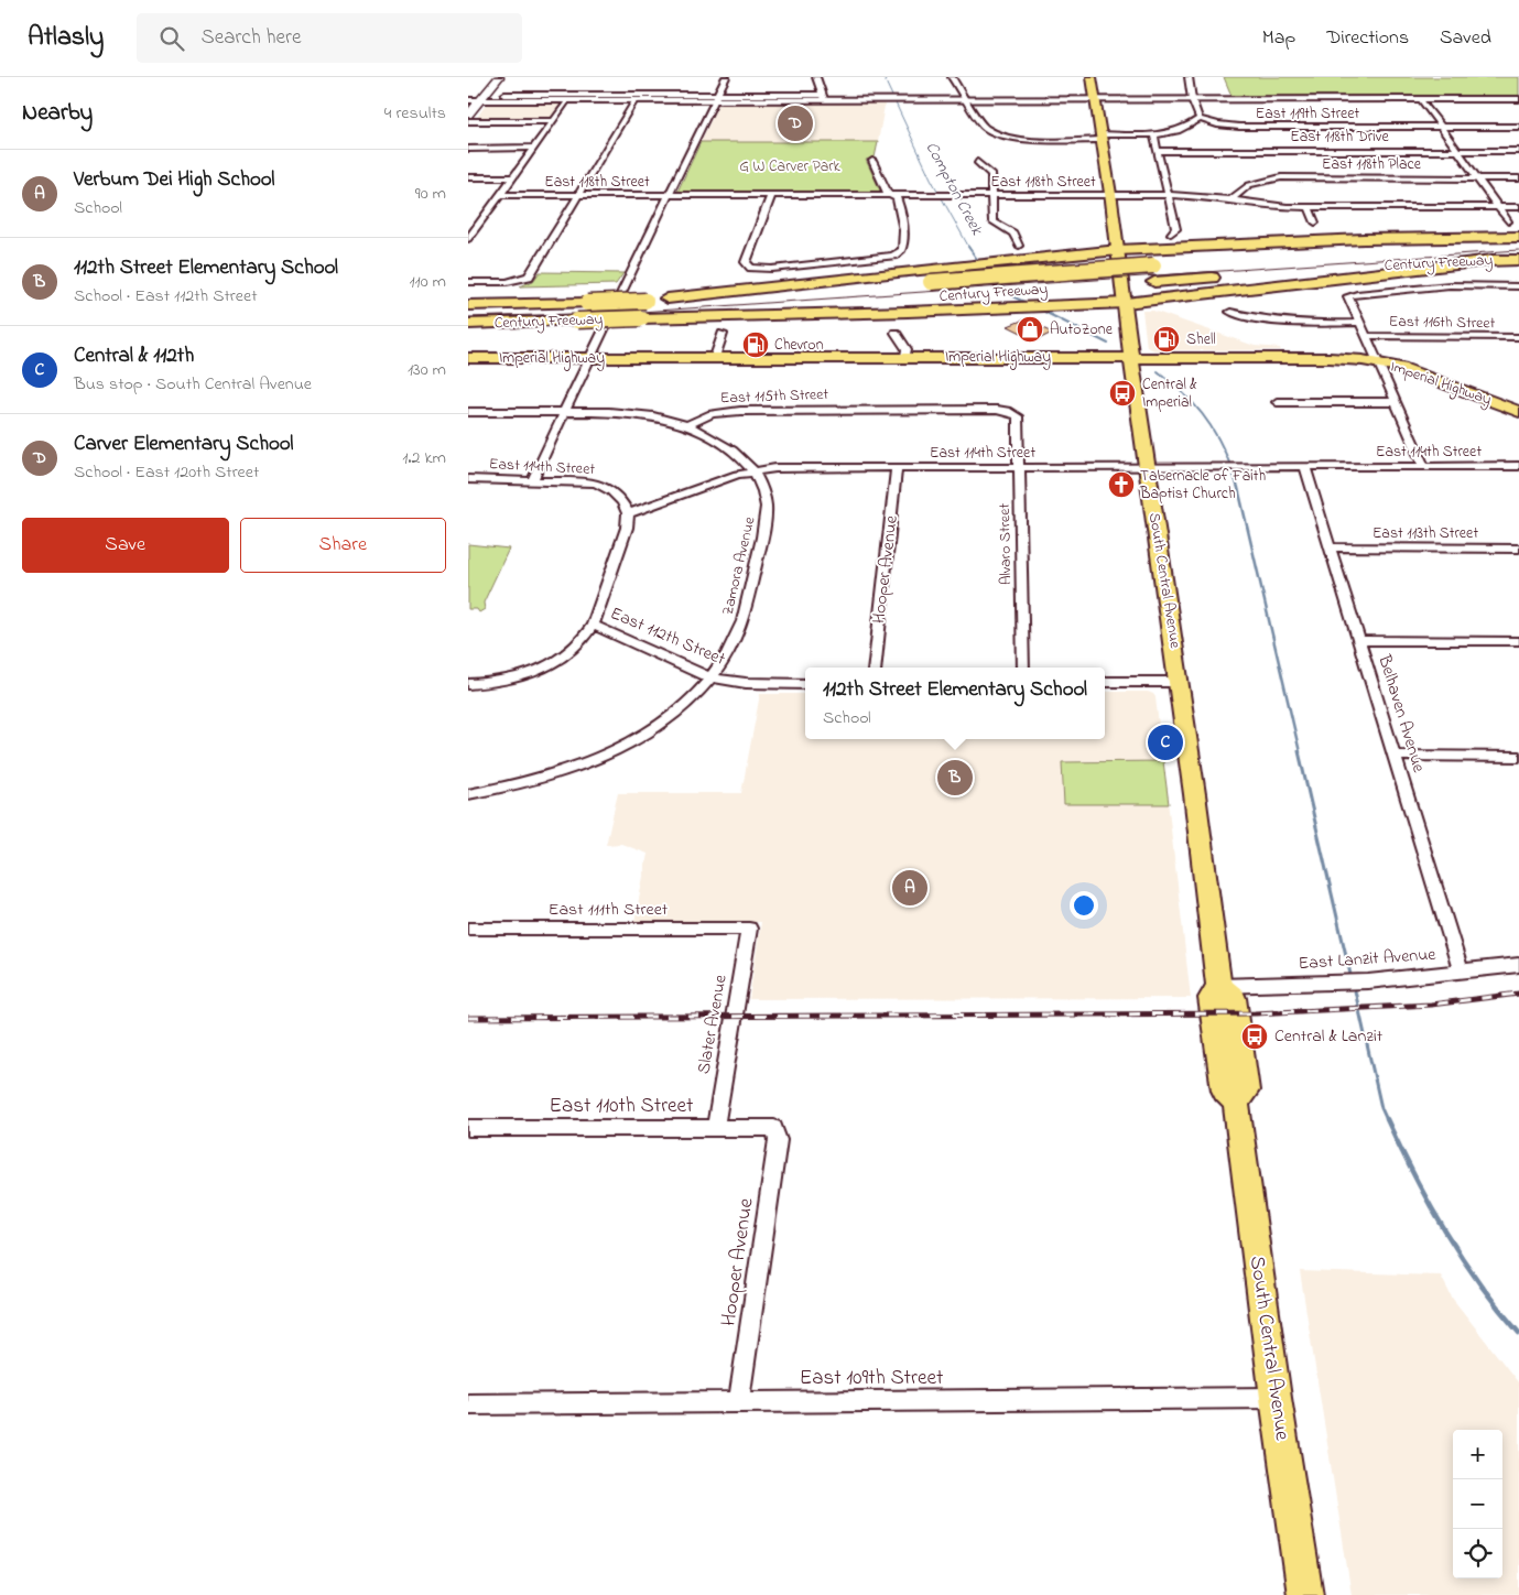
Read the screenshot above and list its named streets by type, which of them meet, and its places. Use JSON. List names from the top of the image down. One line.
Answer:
{"streets":{"highway":["Century Freeway"],"main road":["Imperial Highway","South Central Avenue"],"street":["East 119th Street","East 118th Drive","East 118th Place","East 118th Street","East 116th Street","East 115th Street","East 114th Street","East 113th Street","Alvaro Street","Zamora Avenue","Hooper Avenue","East 112th Street","Belhaven Avenue","East 111th Street","East Lanzit Avenue","Slater Avenue","East 110th Street","East 109th Street"]},"crossings":[["East 118th Place","East 118th Street"],["East 118th Street","South Central Avenue"],["Imperial Highway","South Central Avenue"],["East 115th Street","Alvaro Street"],["East 115th Street","Zamora Avenue"],["East 114th Street","Alvaro Street"],["East 114th Street","Zamora Avenue"],["East 114th Street","Hooper Avenue"],["East 114th Street","South Central Avenue"],["East 114th Street","Belhaven Avenue"],["East 113th Street","Belhaven Avenue"],["Zamora Avenue","East 112th Street"],["Hooper Avenue","East 110th Street"],["Hooper Avenue","East 109th Street"],["South Central Avenue","East Lanzit Avenue"],["South Central Avenue","East 109th Street"],["Belhaven Avenue","East Lanzit Avenue"],["East 111th Street","Slater Avenue"],["Slater Avenue","East 110th Street"]],"water":["Compton Creek"],"parks":["G W Carver Park"],"places":{"shop":["AutoZone"],"fuel station":["Shell","Chevron"],"bus stop":["Central & Imperial","Central & Lanzit"],"church":["Tabernacle of Faith Baptist Church"]},"page":{"header":"Atlasly","search":"Search here","nav":["Map","Directions","Saved"],"heading":["Nearby","4 results"],"pins":["D","C","B","A"],"list":[{"mark":"A","name":"Verbum Dei High School","note":"School","value":"90 m"},{"mark":"B","name":"112th Street Elementary School","note":"School · East 112th Street","value":"110 m"},{"mark":"C","name":"Central & 112th","note":"Bus stop · South Central Avenue","value":"130 m"},{"mark":"D","name":"Carver Elementary School","note":"School · East 120th Street","value":"1.2 km"}],"buttons":["Save","Share"],"popup":["112th Street Elementary School","School"],"map_buttons":["+","−"]}}
